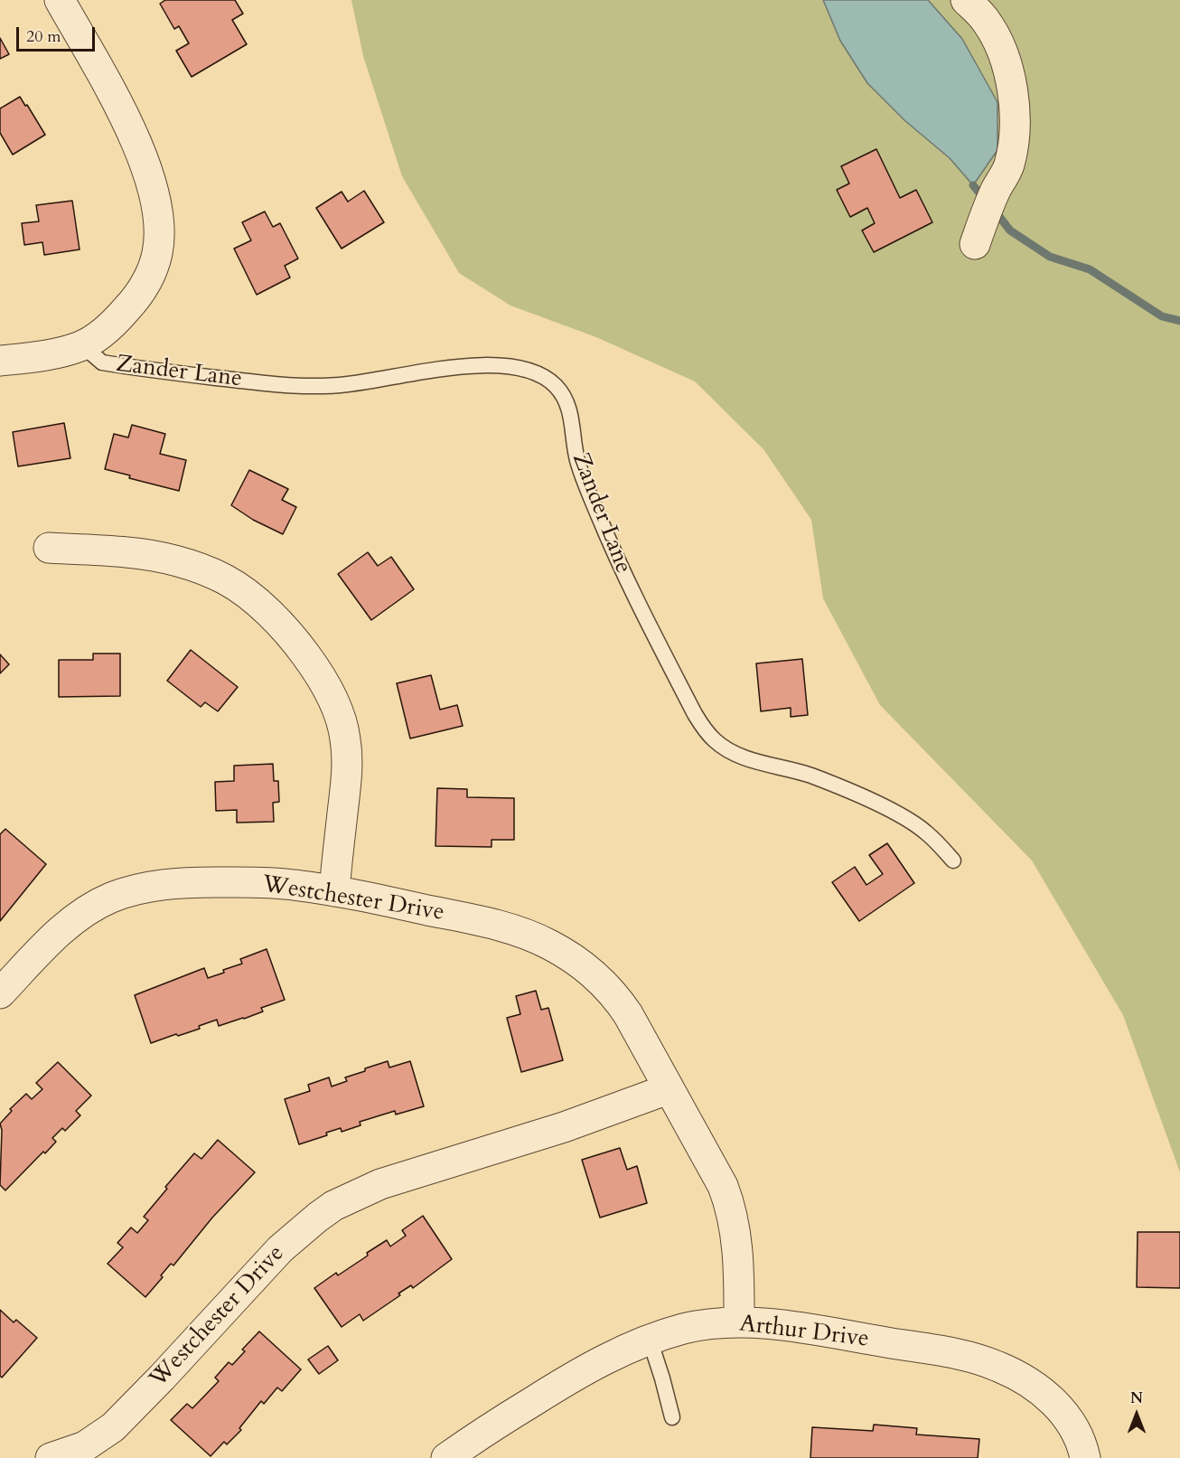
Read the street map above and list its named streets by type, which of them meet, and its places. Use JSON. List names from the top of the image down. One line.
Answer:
{"streets":{"street":["Westchester Drive","Arthur Drive"],"lane":["Zander Lane"]},"crossings":[["Westchester Drive","Arthur Drive"]],"scale_bar":"20 m","north":"top"}
